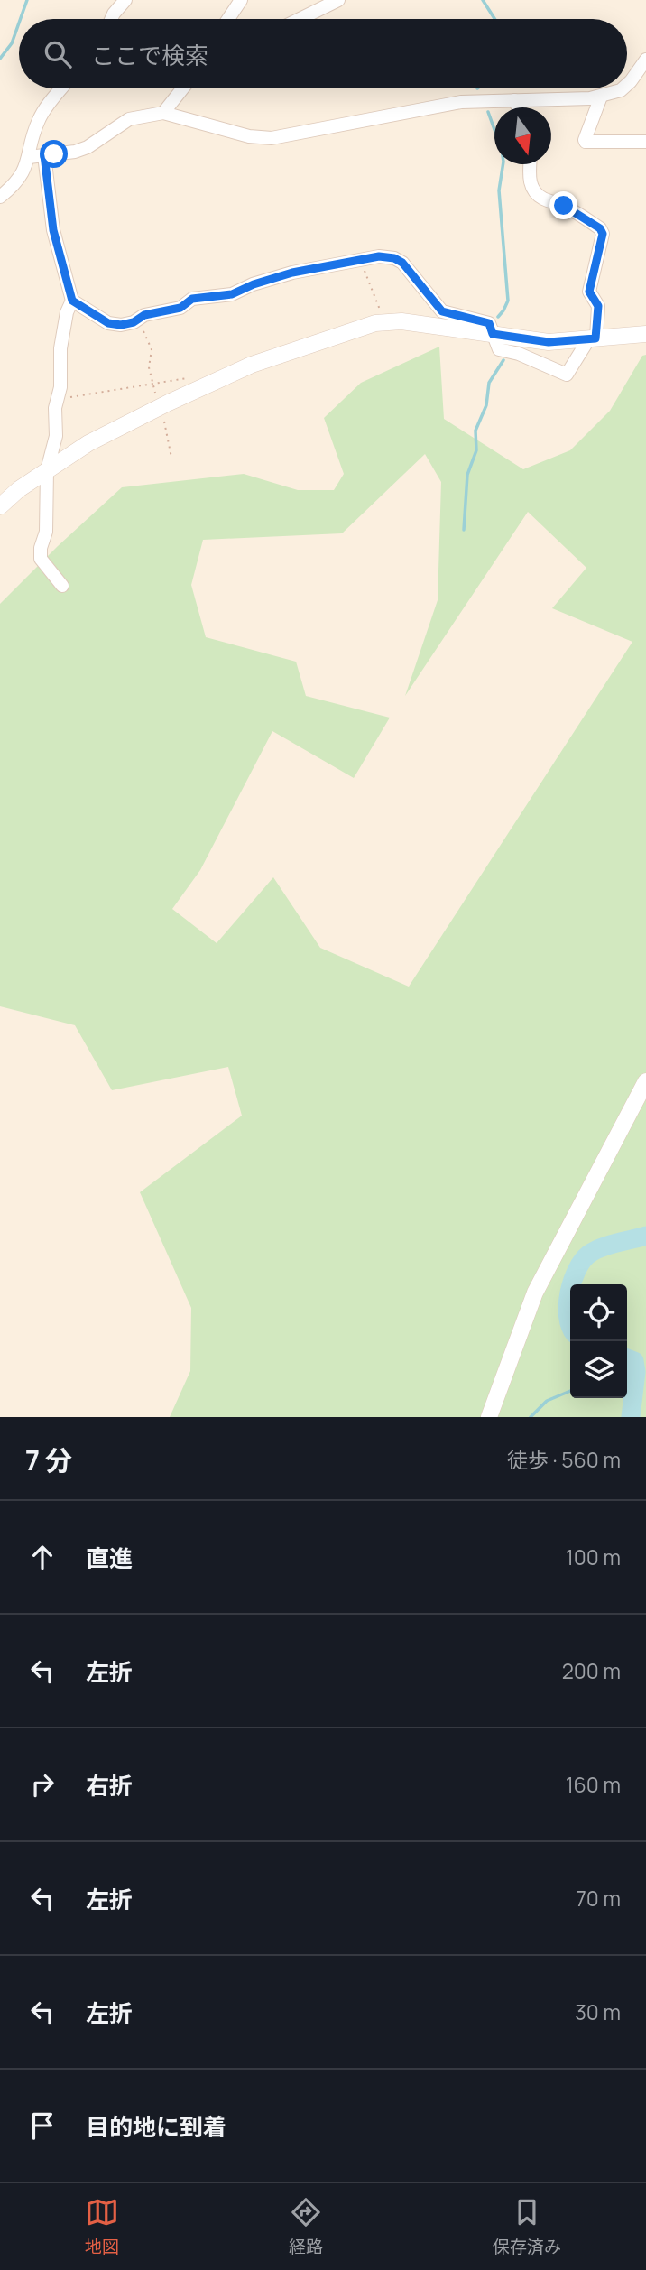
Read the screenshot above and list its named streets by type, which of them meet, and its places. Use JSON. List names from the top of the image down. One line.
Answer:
{"north":"bottom","page":{"search":"ここで検索","heading":["7 分","徒歩 · 560 m"],"list":[["直進","100 m"],["左折","200 m"],["右折","160 m"],["左折","70 m"],["左折","30 m"],"目的地に到着"],"nav":["地図","経路","保存済み"]}}
